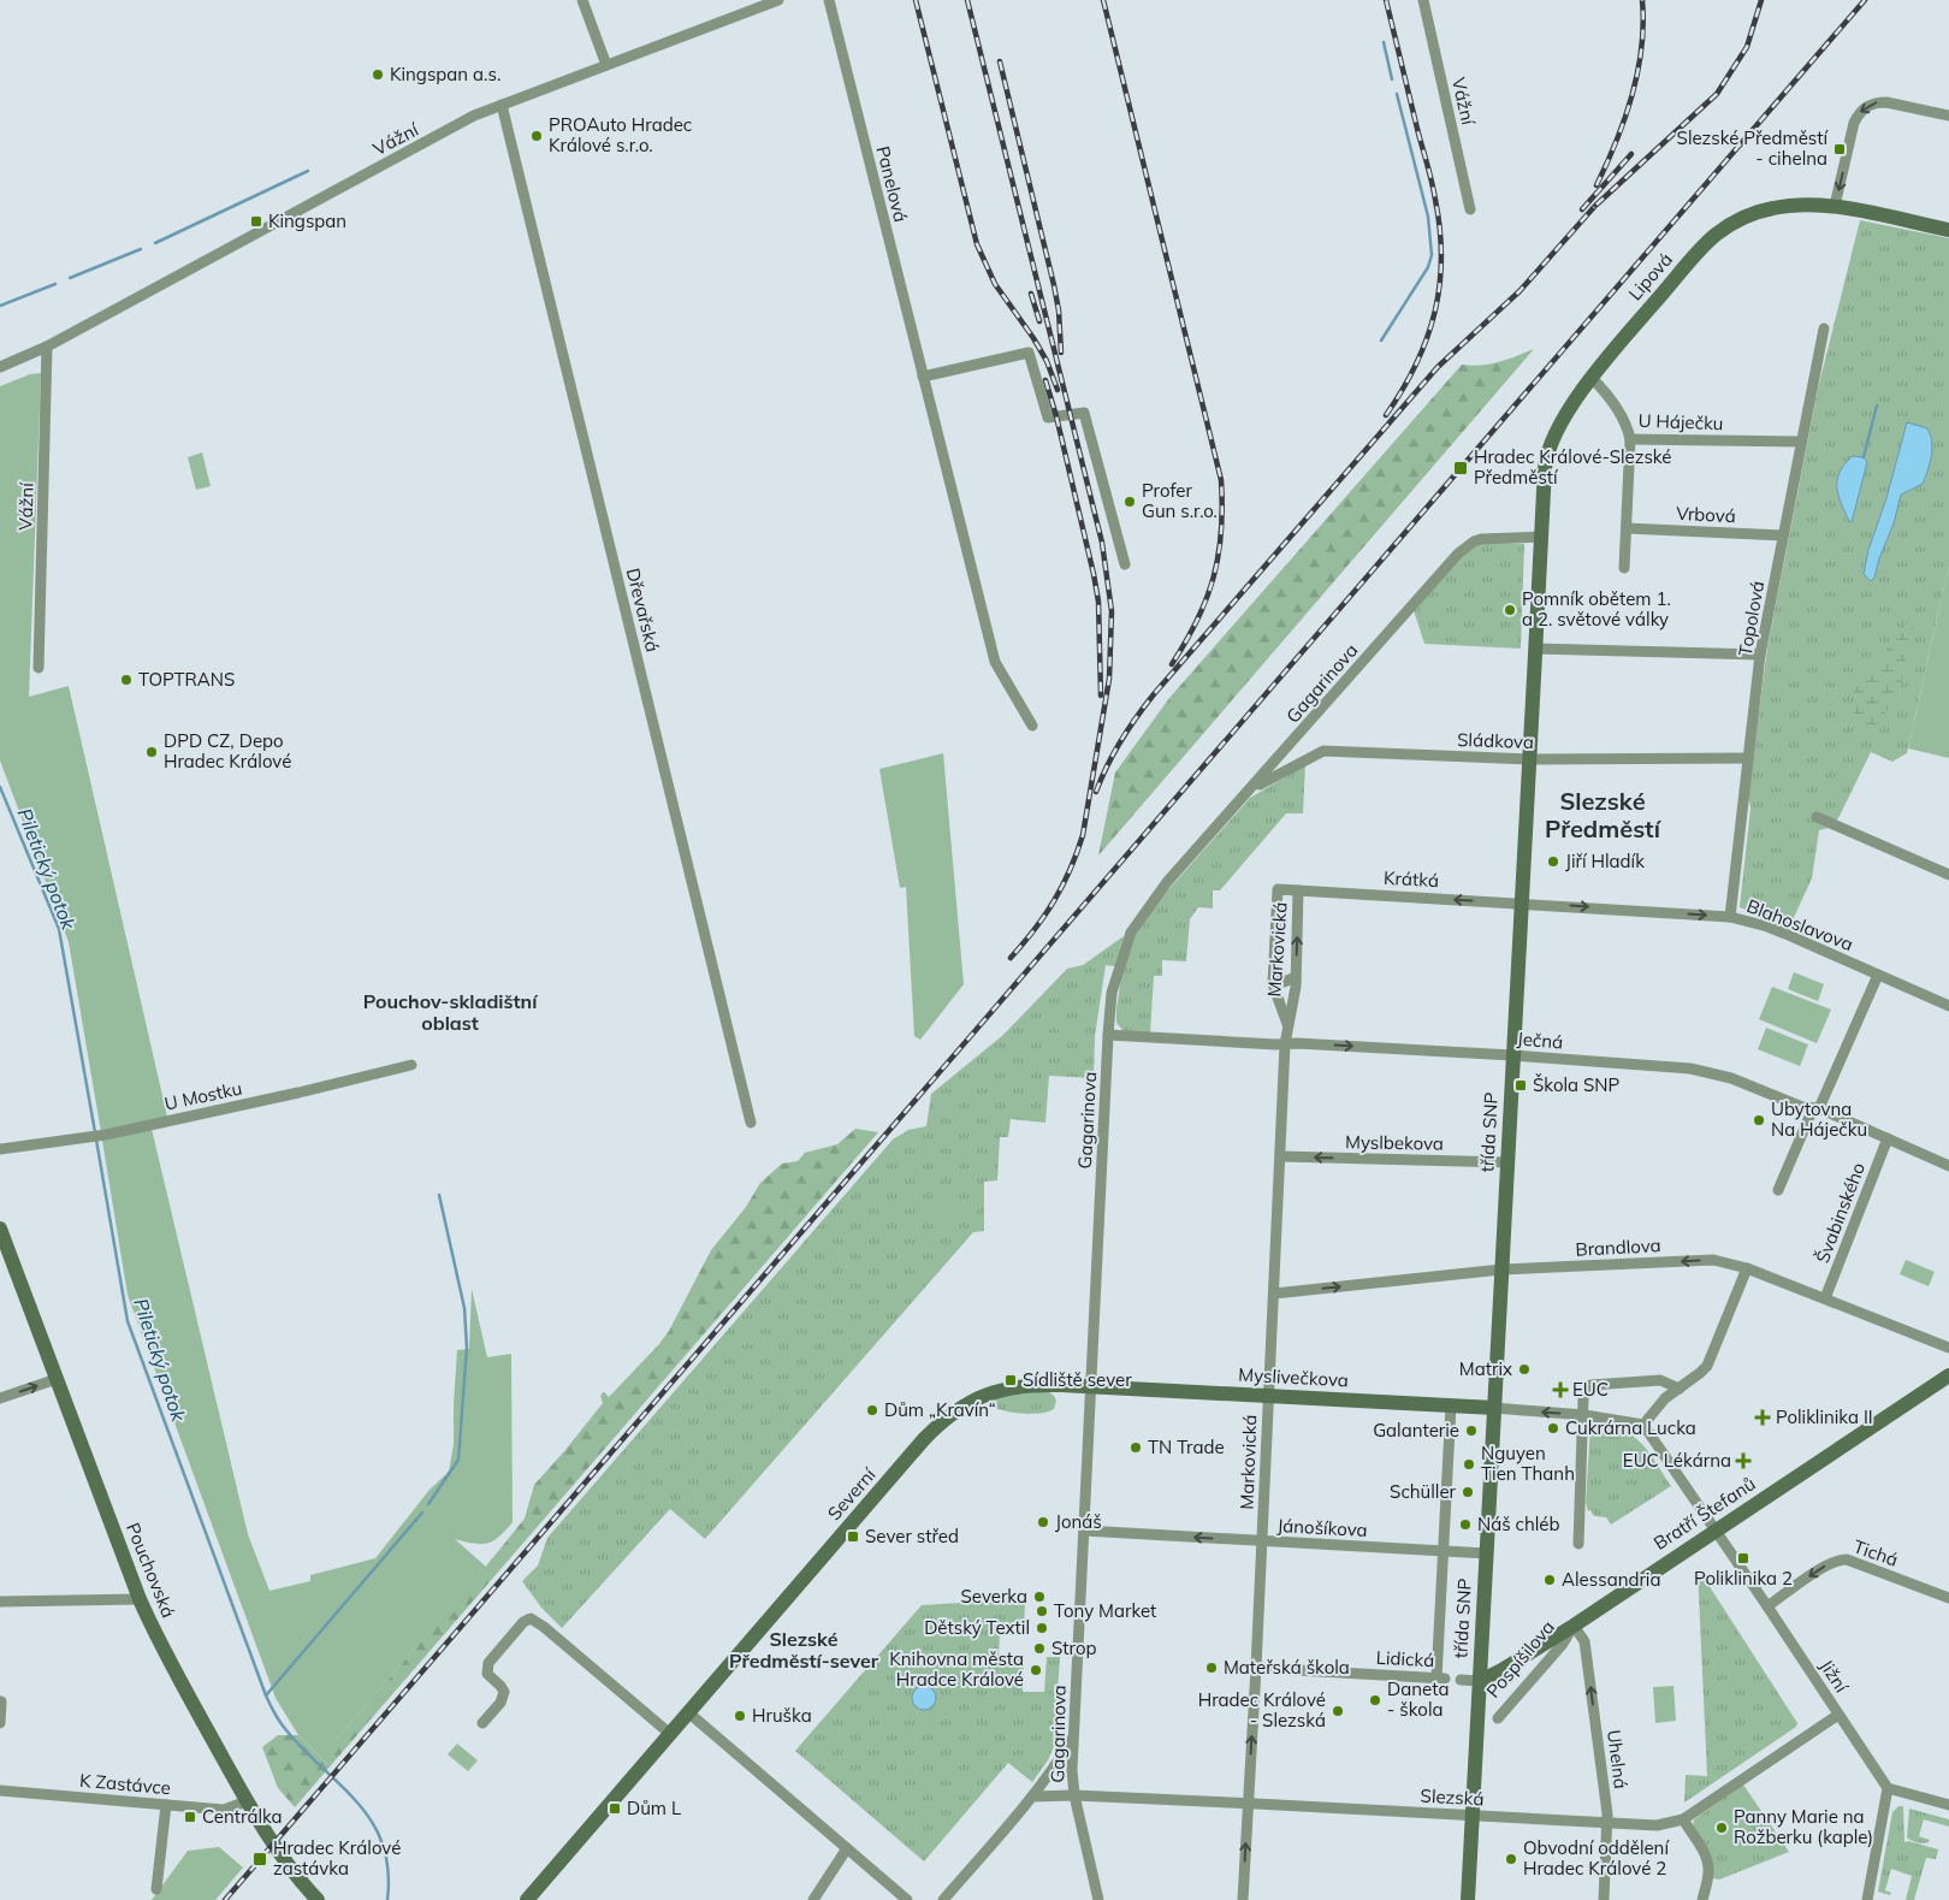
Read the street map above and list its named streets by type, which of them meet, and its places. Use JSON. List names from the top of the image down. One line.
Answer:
{"streets":{"street":["Vážní","Panelová","Lipová","U Háječku","Vrbová","Dřevařská","Topolová","Gagarinova","Sládkova","Krátká","Blahoslavova","Markovická","Ječná","U Mostku","třída SNP","Myslbekova","Švabinského","Brandlova","Myslivečkova","Severní","Bratří Štefanů","Jánošíkova","Tichá","Pouchovská","Lidická","Pospíšilova","Jižní","Uhelná","K Zastávce","Slezská"]},"crossings":[["Vážní","Dřevařská"],["Lipová","U Háječku"],["Lipová","třída SNP"],["U Háječku","Topolová"],["Vrbová","Topolová"],["Topolová","Sládkova"],["Topolová","Blahoslavova"],["Gagarinova","Sládkova"],["Gagarinova","Ječná"],["Gagarinova","třída SNP"],["Gagarinova","Myslivečkova"],["Gagarinova","Severní"],["Gagarinova","Jánošíkova"],["Gagarinova","Slezská"],["Sládkova","třída SNP"],["Krátká","Blahoslavova"],["Krátká","Markovická"],["Krátká","třída SNP"],["Blahoslavova","třída SNP"],["Markovická","Ječná"],["Markovická","Myslbekova"],["Markovická","Brandlova"],["Markovická","Myslivečkova"],["Markovická","Jánošíkova"],["Markovická","Lidická"],["Markovická","Slezská"],["Ječná","třída SNP"],["Ječná","Švabinského"],["třída SNP","Myslbekova"],["třída SNP","Brandlova"],["třída SNP","Myslivečkova"],["třída SNP","Bratří Štefanů"],["třída SNP","Jánošíkova"],["třída SNP","Slezská"],["Švabinského","Brandlova"],["Myslivečkova","Severní"],["Bratří Štefanů","Pospíšilova"],["Bratří Štefanů","Jižní"],["Bratří Štefanů","Uhelná"],["Jánošíkova","Lidická"],["Tichá","Jižní"],["Pouchovská","K Zastávce"],["Pospíšilova","Uhelná"],["Jižní","Slezská"],["Uhelná","Slezská"]],"one_way":["Krátká","Blahoslavova","Myslbekova","Jánošíkova","Tichá","Uhelná"],"districts":["Slezské Předměstí","Pouchov-skladištní oblast","Slezské Předměstí-sever"],"water":["Piletický potok"],"places":{"other":["Kingspan a.s.","PROAuto Hradec Králové s.r.o.","Profer Gun s.r.o.","Pomník obětem 1. a 2. světové války","TOPTRANS","DPD CZ, Depo Hradec Králové","Jiří Hladík","Ubytovna Na Háječku","Matrix","Dům „Kravín“","Cukrárna Lucka","Galanterie","TN Trade","Nguyen Tien Thanh","Schüller","Jonáš","Náš chléb","Alessandria","Severka","Tony Market","Dětský Textil","Strop","Mateřská škola","Knihovna města Hradce Králové","Daneta - škola","Hradec Králové - Slezská","Hruška","Panny Marie na Rožberku (kaple)","Obvodní oddělení Hradec Králové 2"],"transit":["Slezské Předměstí - cihelna","Kingspan","Hradec Králové-Slezské Předměstí","Škola SNP","Sídliště sever","Sever střed","Poliklinika 2","Dům L","Centrálka","Hradec Králové zastávka"],"health":["EUC","Poliklinika II","EUC Lékárna"]}}
